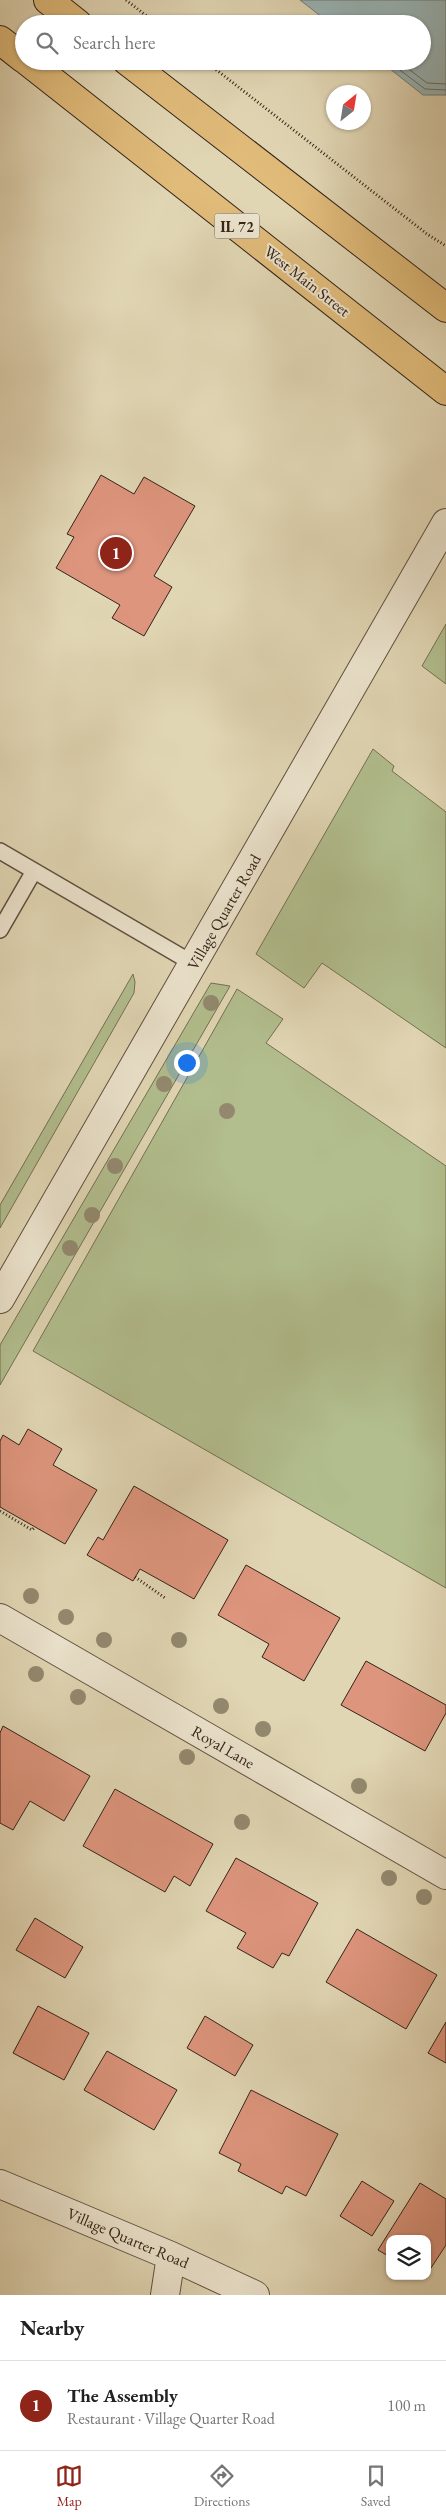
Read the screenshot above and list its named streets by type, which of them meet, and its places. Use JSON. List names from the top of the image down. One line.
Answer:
{"streets":{"main road":["IL 72","West Main Street"],"street":["Village Quarter Road","Royal Lane"]},"north":"top right","page":{"search":"Search here","pins":"1","heading":"Nearby","list":[{"mark":"1","name":"The Assembly","note":"Restaurant · Village Quarter Road","value":"100 m"}],"nav":["Map","Directions","Saved"]}}
